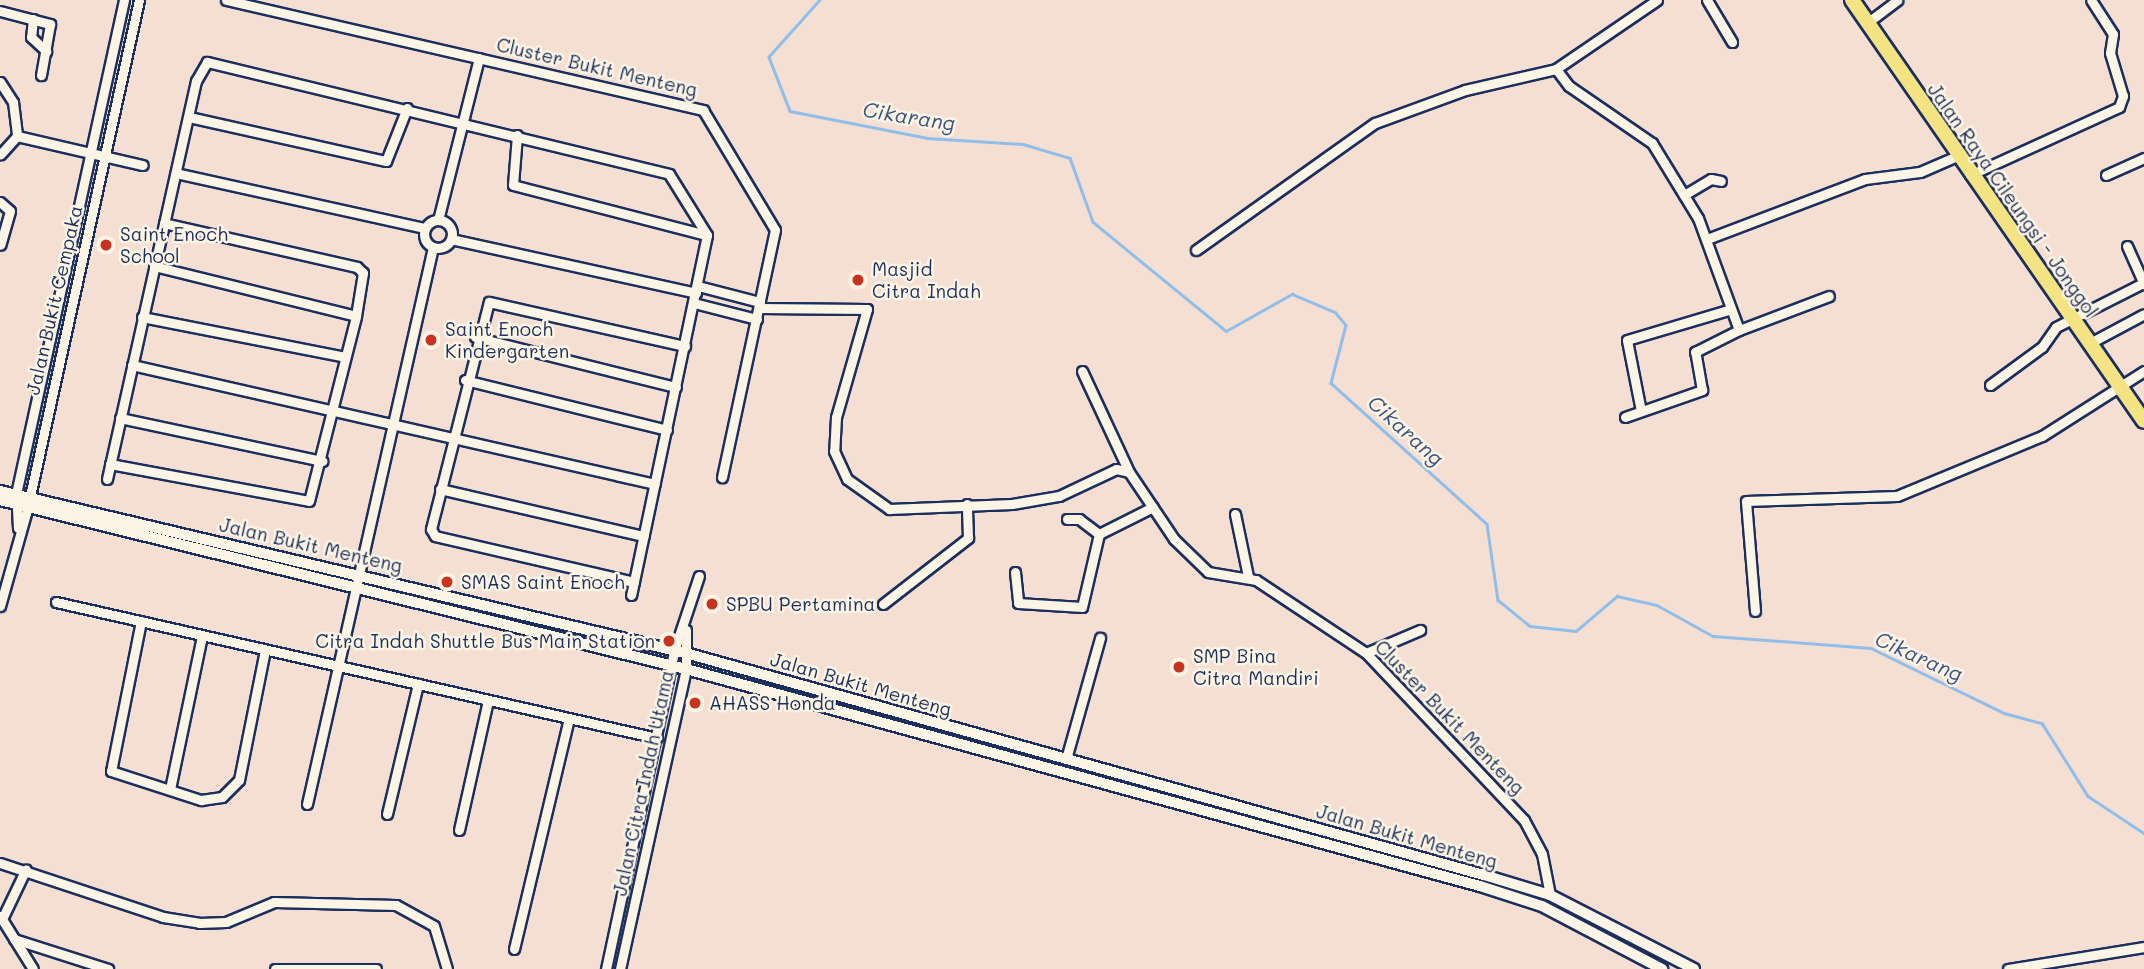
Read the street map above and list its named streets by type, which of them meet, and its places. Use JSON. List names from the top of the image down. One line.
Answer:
{"streets":{"main road":["Jalan Raya Cileungsi - Jonggol"],"street":["Cluster Bukit Menteng","Jalan Bukit Cempaka","Jalan Bukit Menteng","Jalan Citra Indah Utama"]},"crossings":[["Cluster Bukit Menteng","Jalan Bukit Menteng"],["Jalan Bukit Cempaka","Jalan Bukit Menteng"],["Jalan Bukit Menteng","Jalan Citra Indah Utama"]],"water":["Cikarang"],"places":["Saint Enoch School","Masjid Citra Indah","Saint Enoch Kindergarten","SMAS Saint Enoch","SPBU Pertamina","Citra Indah Shuttle Bus Main Station","SMP Bina Citra Mandiri","AHASS Honda"]}
